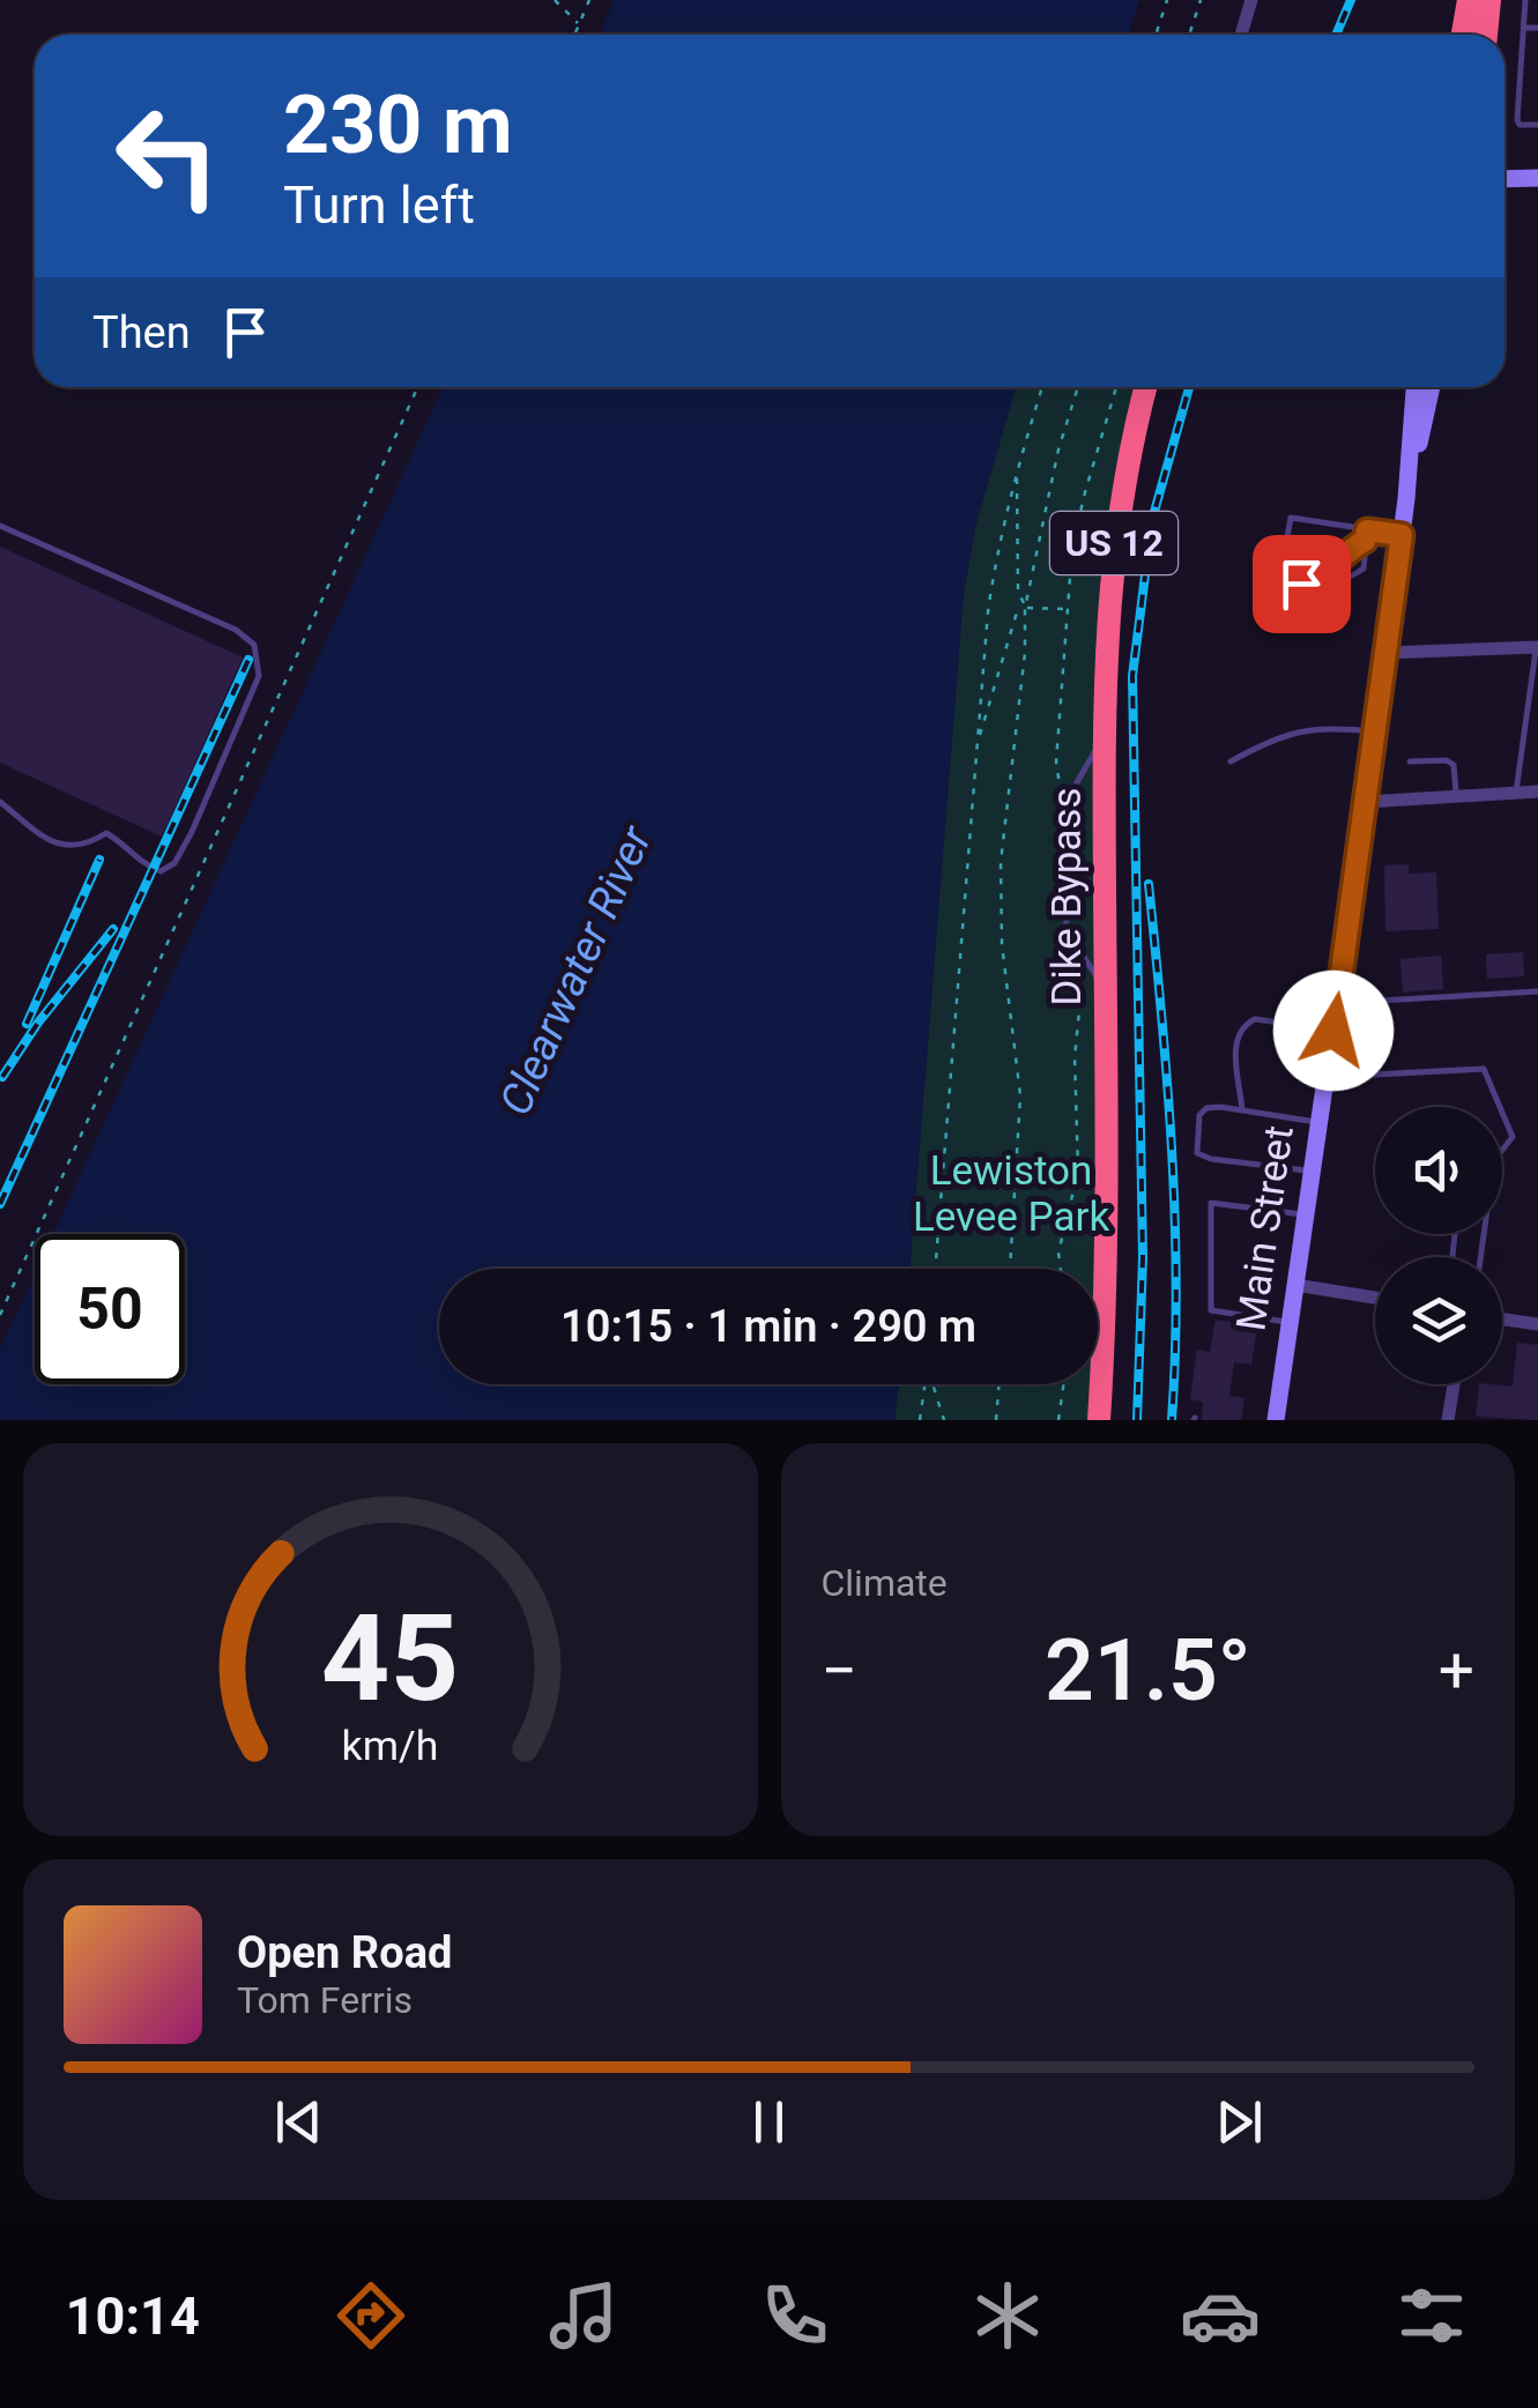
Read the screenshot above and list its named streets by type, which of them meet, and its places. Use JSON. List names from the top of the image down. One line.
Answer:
{"streets":{"highway":["US 12","Dike Bypass"],"main road":["Main Street"]},"water":["Clearwater River"],"parks":["Lewiston Levee Park"],"page":{"turn":["230 m","Turn left"],"then":"Then","limit":"50","trip":"10:15 · 1 min · 290 m","tile":"Climate","heat":["−","21.5°","+"],"song":["Open Road","Tom Ferris"],"tabs":"10:14","gauge":["45","km/h"]}}
